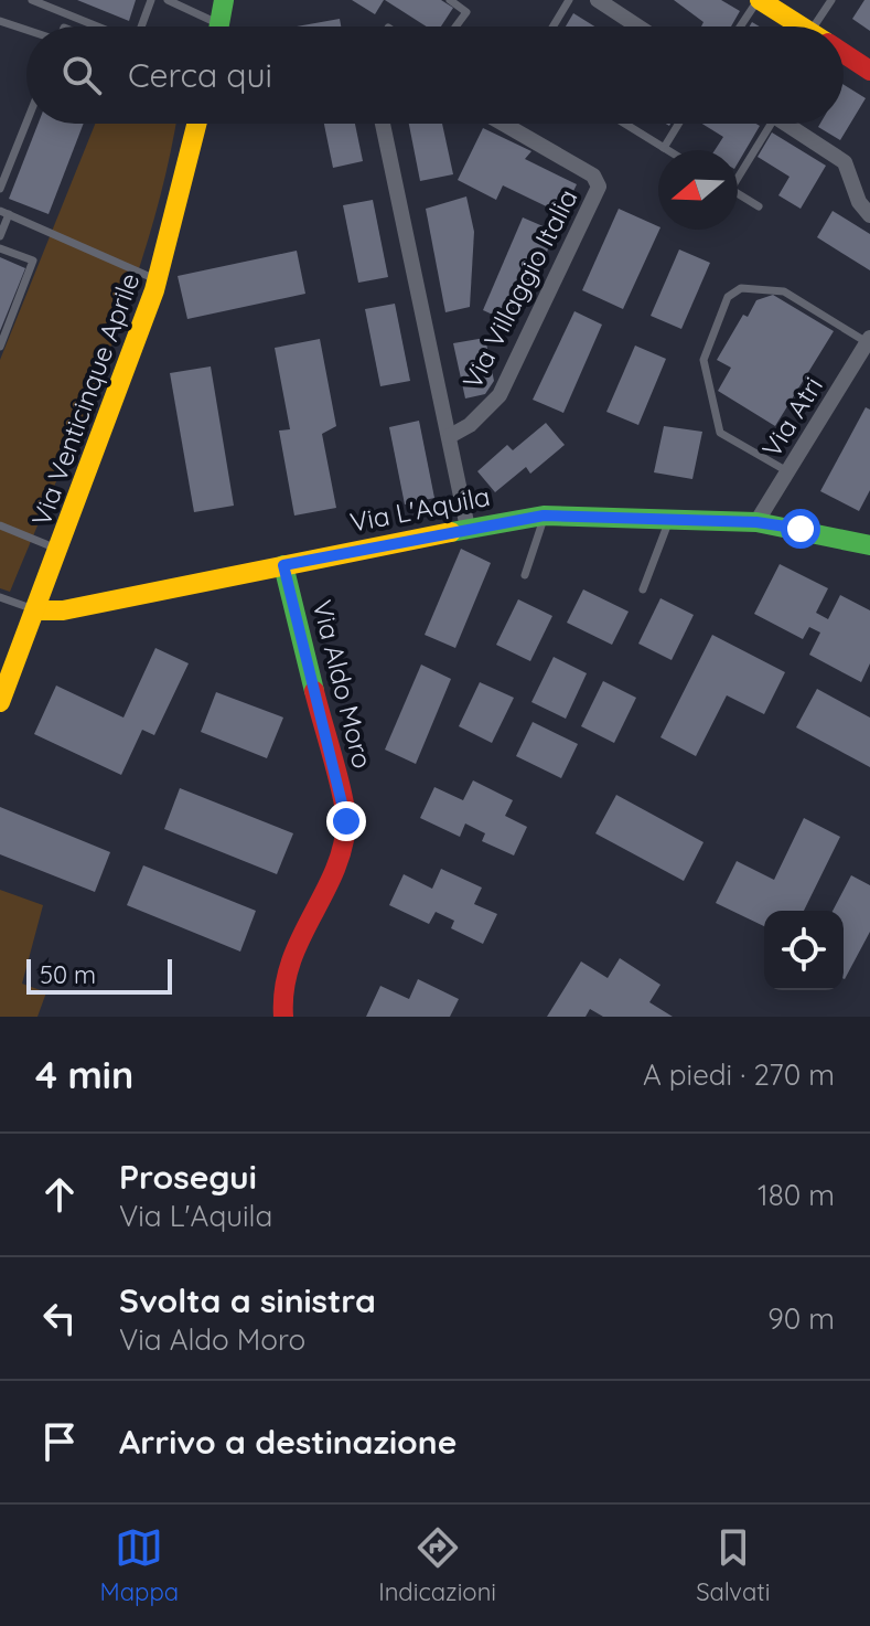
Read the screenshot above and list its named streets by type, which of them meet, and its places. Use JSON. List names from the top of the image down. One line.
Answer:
{"streets":{"street":["Via Villaggio Italia","Via Venticinque Aprile","Via Atri","Via L'Aquila","Via Aldo Moro"]},"crossings":[["Via Villaggio Italia","Via L'Aquila"],["Via Venticinque Aprile","Via L'Aquila"],["Via Atri","Via L'Aquila"],["Via L'Aquila","Via Aldo Moro"]],"scale_bar":"50 m","north":"left","page":{"search":"Cerca qui","scale":"50 m","heading":["4 min","A piedi · 270 m"],"list":[["Prosegui","Via L'Aquila","180 m"],["Svolta a sinistra","Via Aldo Moro","90 m"],"Arrivo a destinazione"],"nav":["Mappa","Indicazioni","Salvati"]}}
